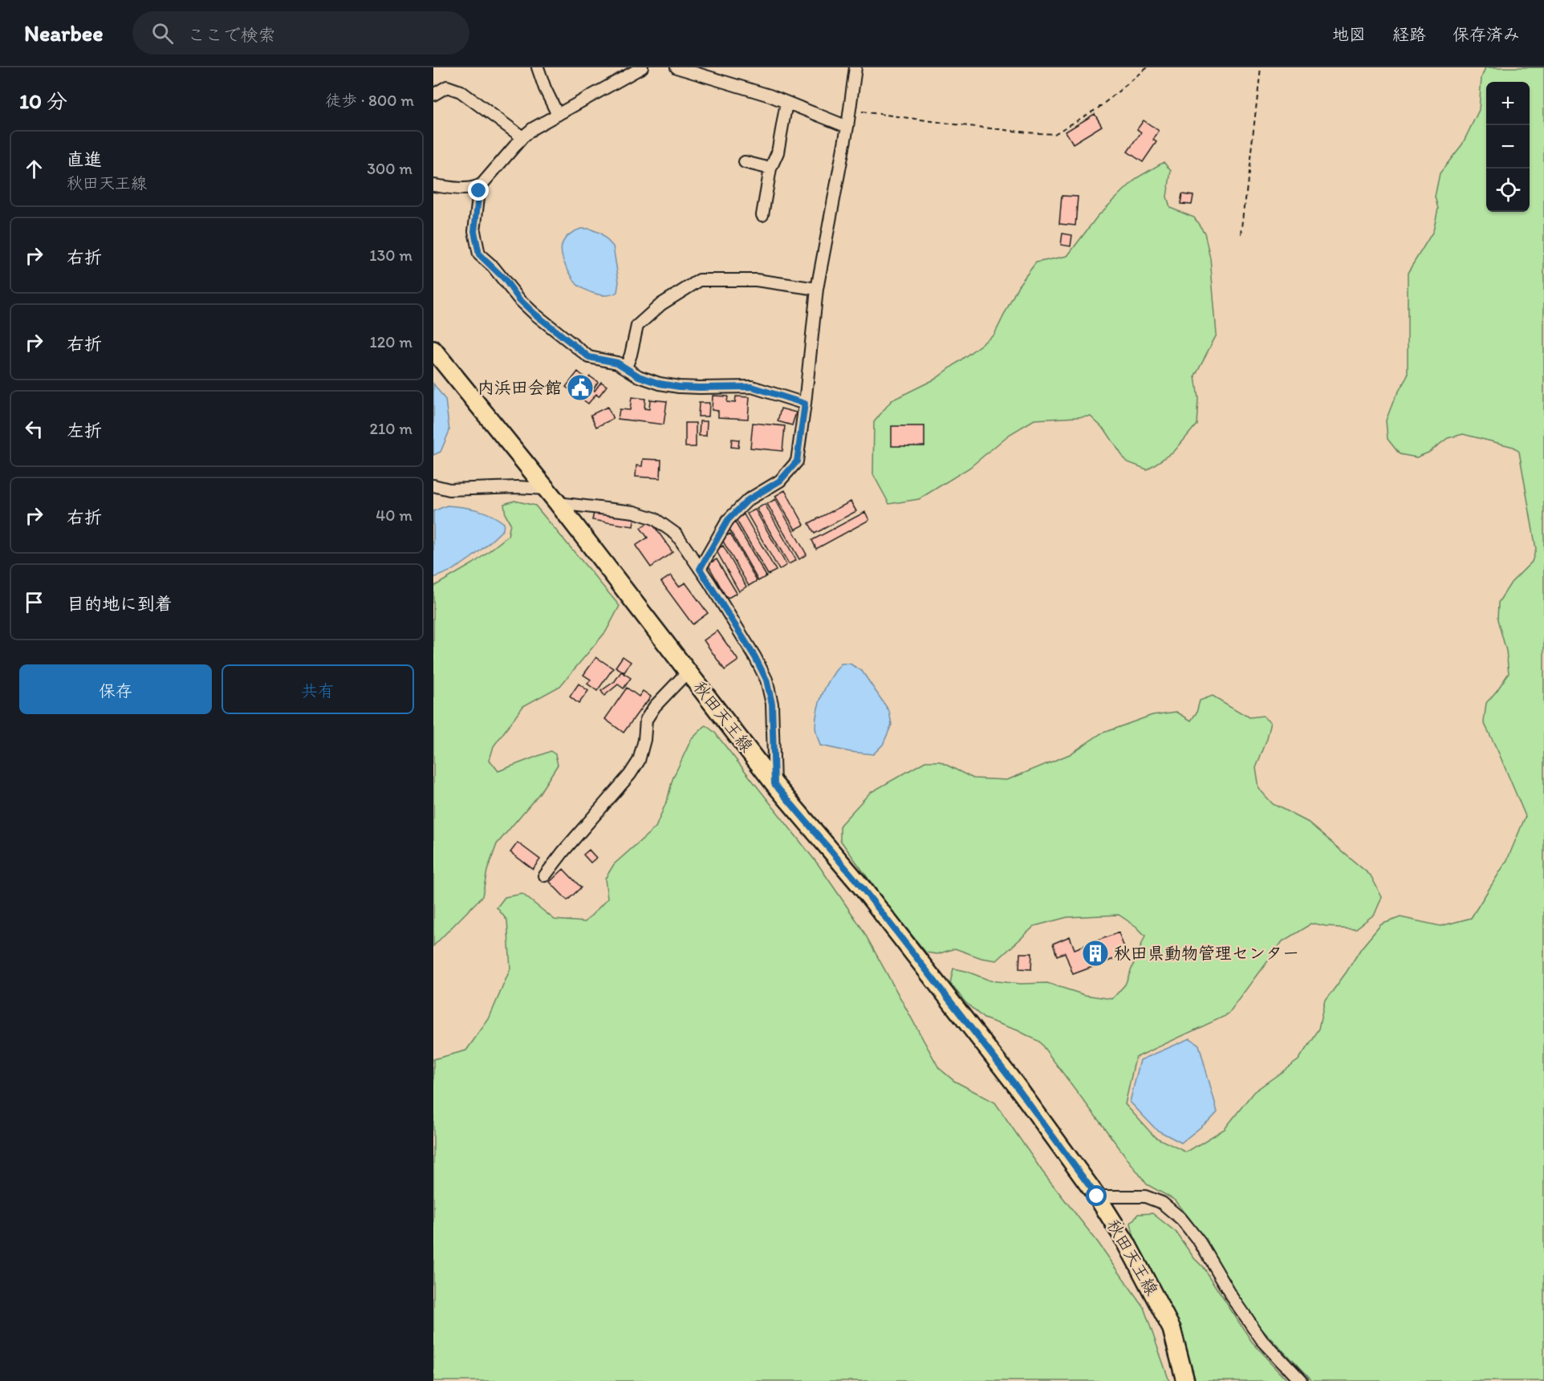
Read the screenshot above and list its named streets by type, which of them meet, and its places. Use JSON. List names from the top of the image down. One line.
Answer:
{"streets":{"main road":["秋田天王線"]},"places":{"public building":["内浜田会館"],"building":["秋田県動物管理センター"]},"page":{"header":"Nearbee","search":"ここで検索","nav":["地図","経路","保存済み"],"heading":["10 分","徒歩 · 800 m"],"map_buttons":["+","−"],"list":[["直進","秋田天王線","300 m"],["右折","130 m"],["右折","120 m"],["左折","210 m"],["右折","40 m"],"目的地に到着"],"buttons":["保存","共有"]}}
